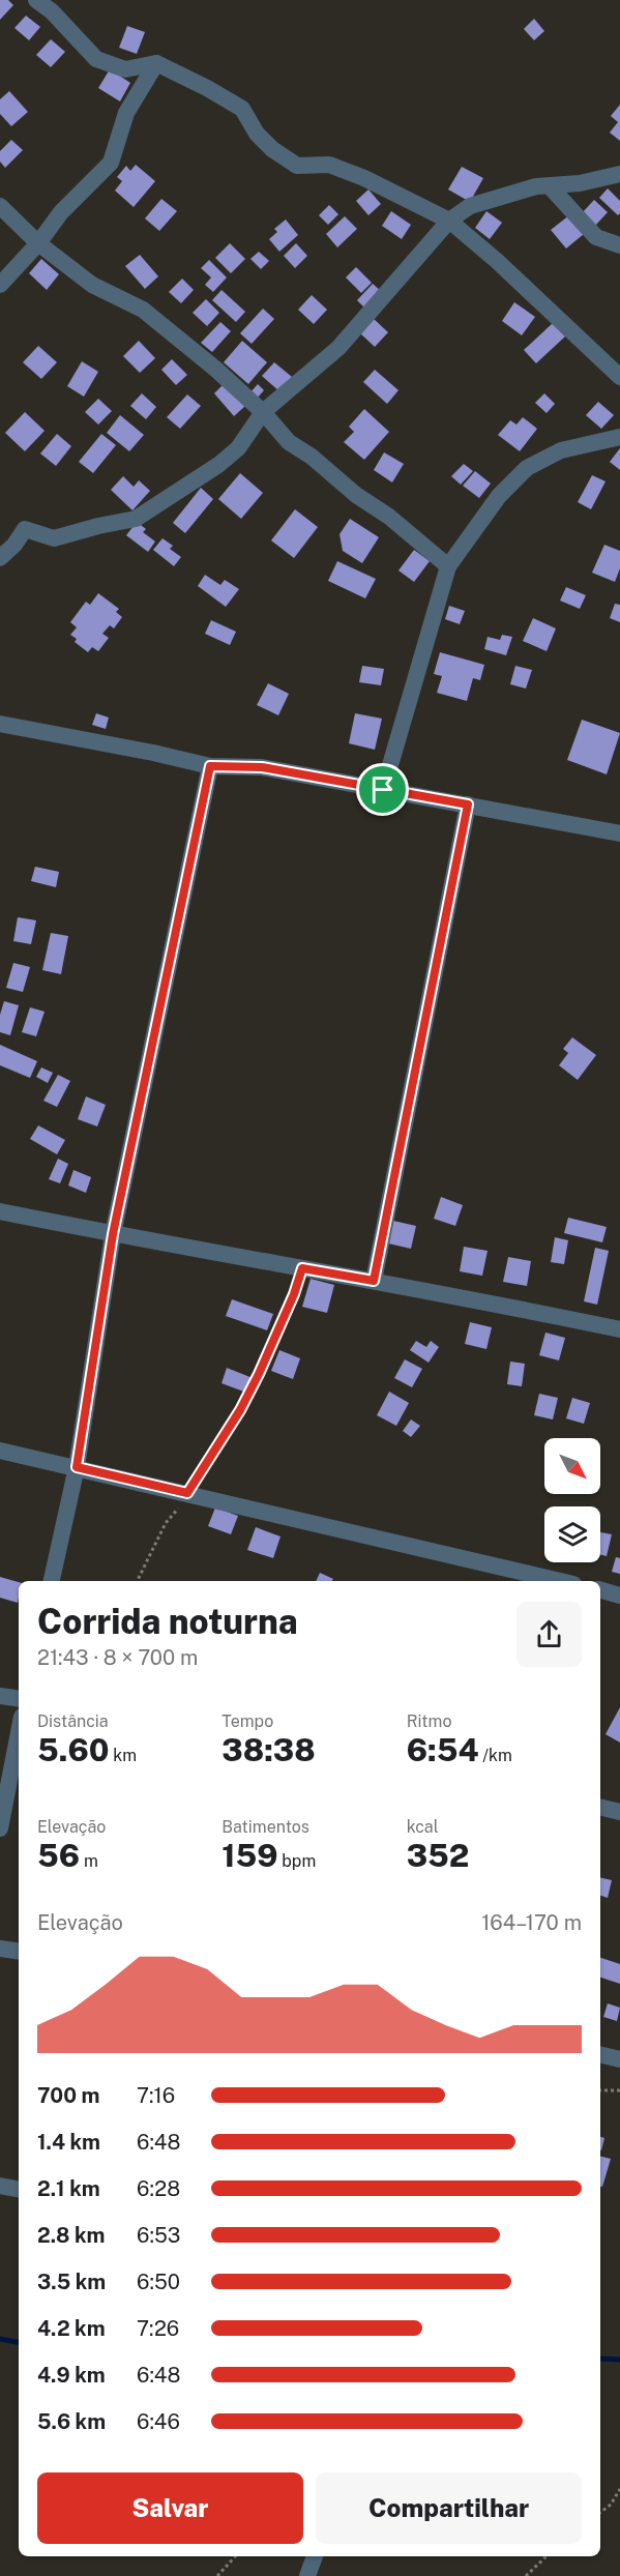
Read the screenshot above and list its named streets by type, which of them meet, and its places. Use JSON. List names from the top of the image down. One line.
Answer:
{"north":"bottom right","page":{"heading":["Corrida noturna","21:43 · 8 × 700 m"],"stats":[["Distância","5.60 km"],["Tempo","38:38"],["Ritmo","6:54 /km"],["Elevação","56 m"],["Batimentos","159 bpm"],["kcal","352"]],"chart":["Elevação","164–170 m"],"list":[{"name":"700 m","note":"7:16"},{"name":"1.4 km","note":"6:48"},{"name":"2.1 km","note":"6:28"},{"name":"2.8 km","note":"6:53"},{"name":"3.5 km","note":"6:50"},{"name":"4.2 km","note":"7:26"},{"name":"4.9 km","note":"6:48"},{"name":"5.6 km","note":"6:46"}],"buttons":["Salvar","Compartilhar"]}}
